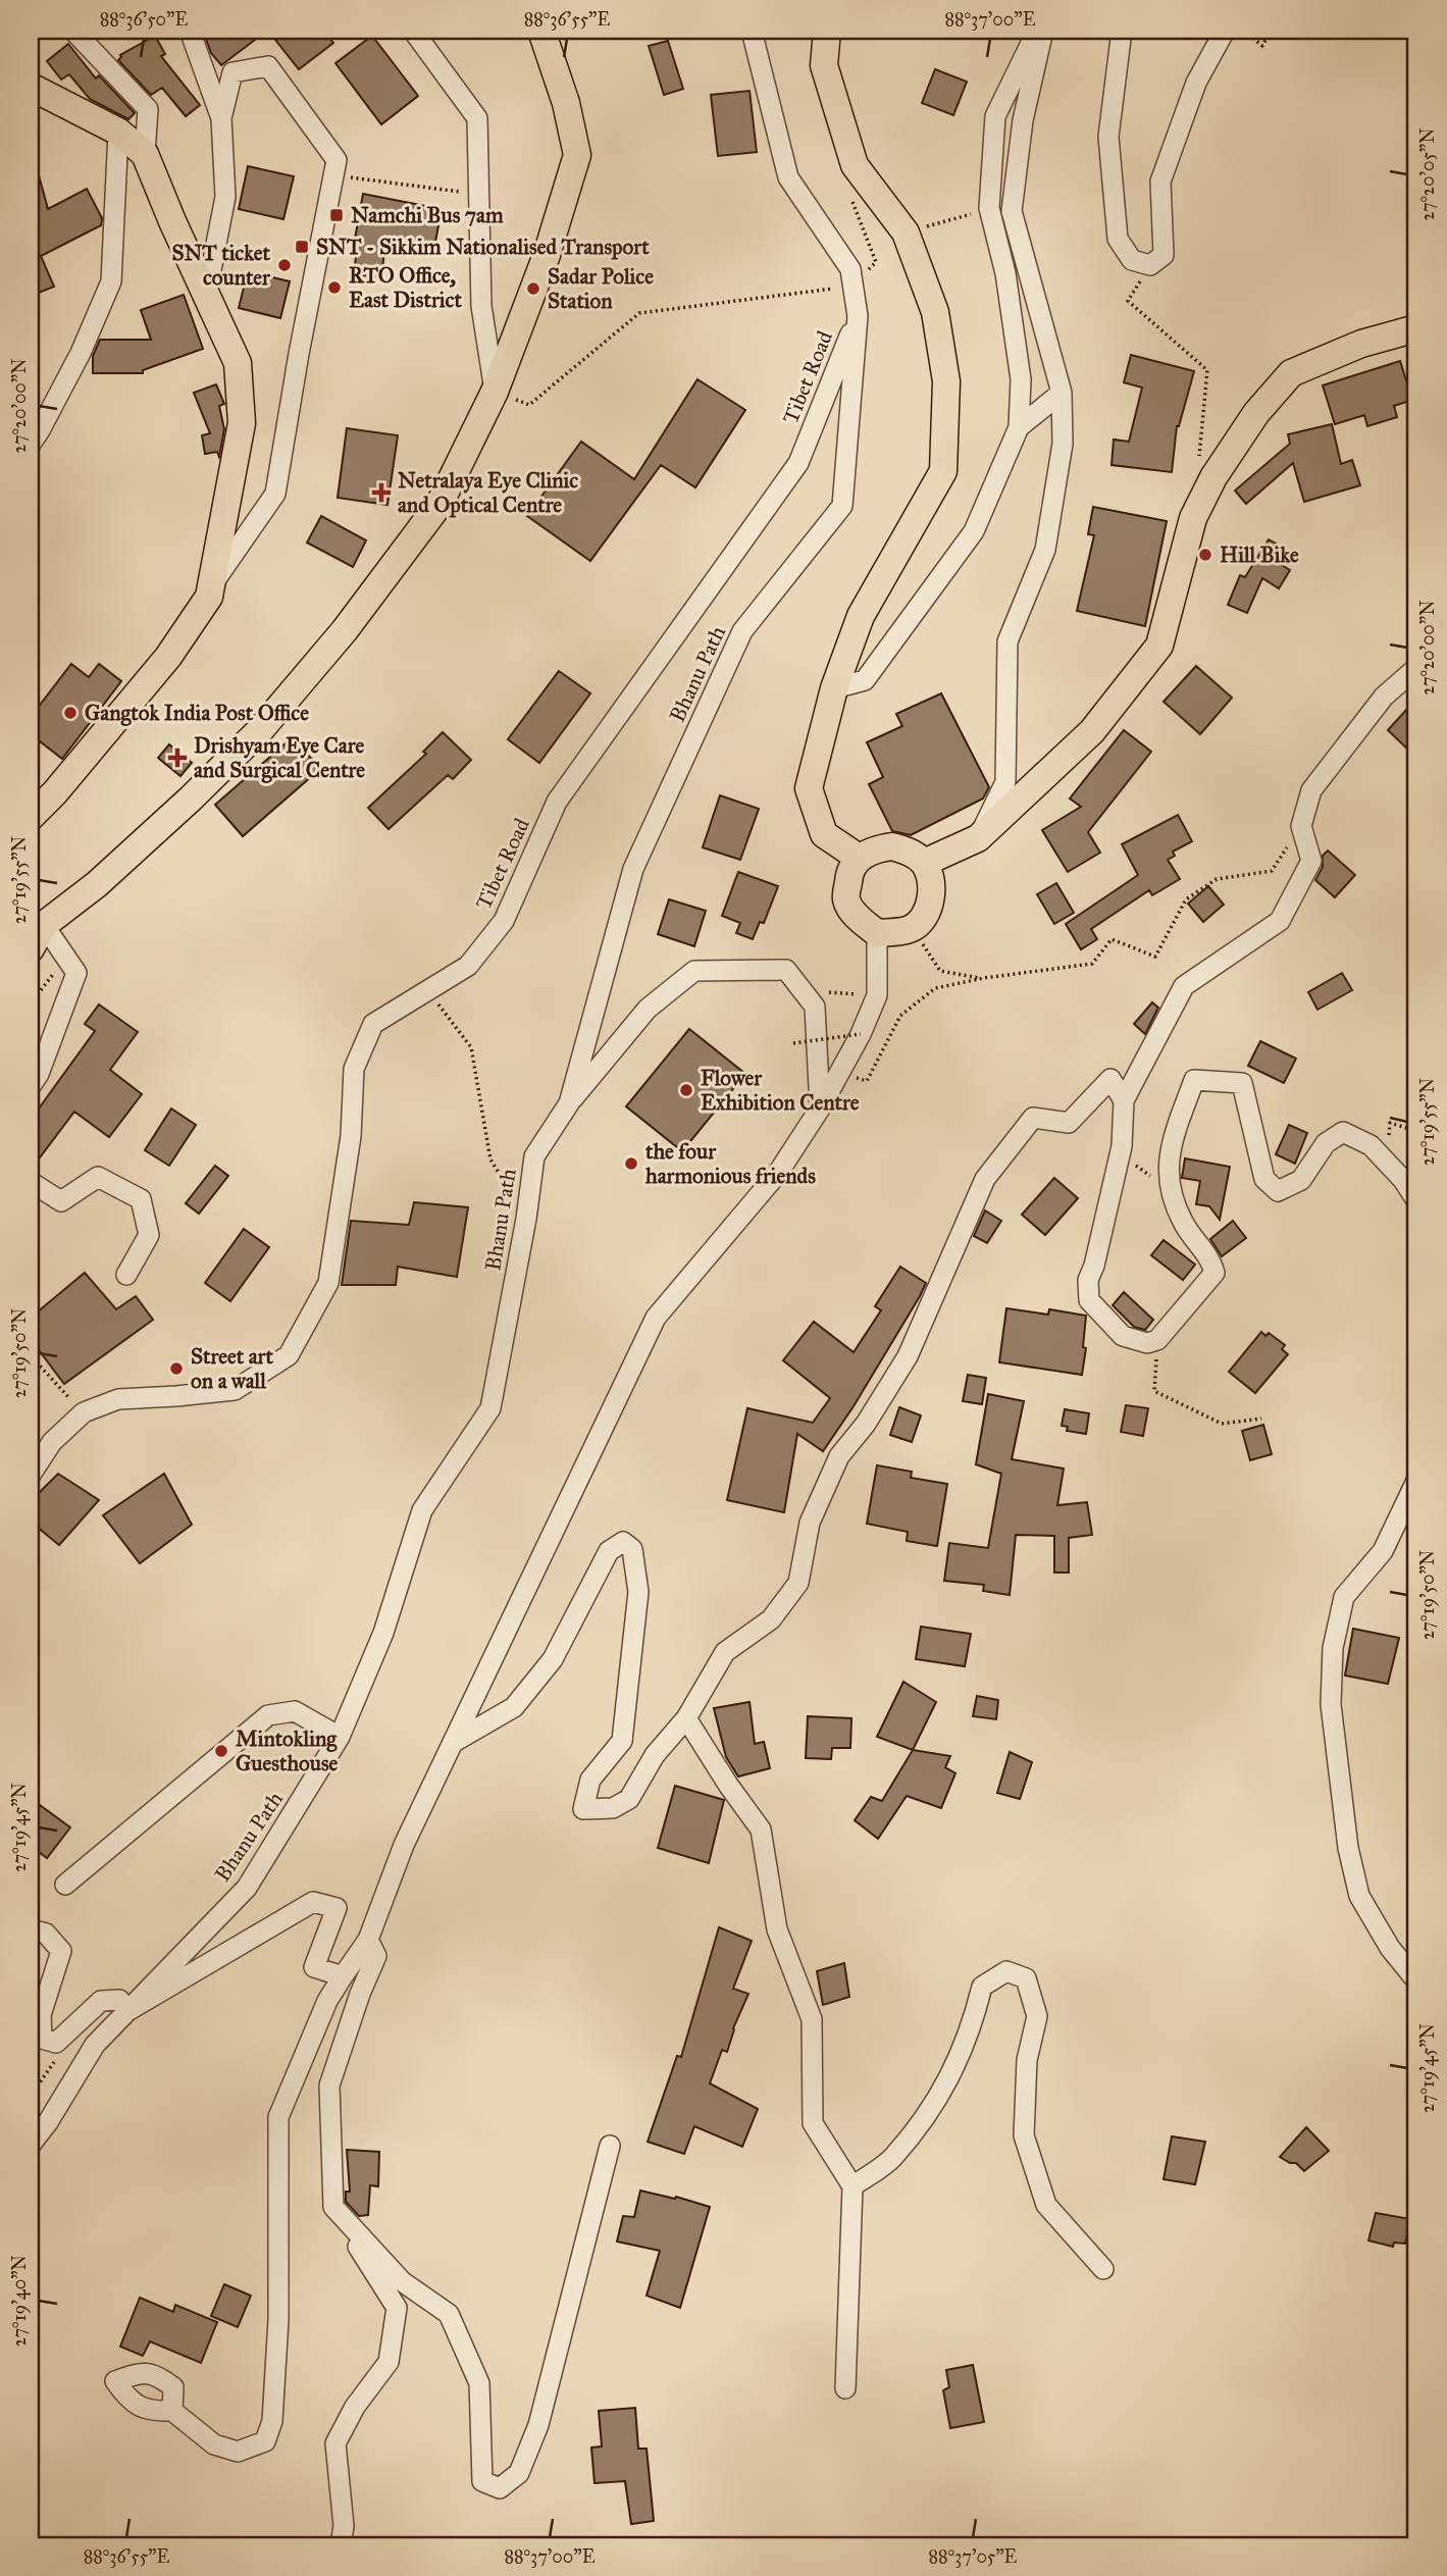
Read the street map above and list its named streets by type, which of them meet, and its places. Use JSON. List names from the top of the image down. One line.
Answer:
{"streets":{"street":["Tibet Road","Bhanu Path"]},"crossings":[["Tibet Road","Bhanu Path"]],"places":{"transit":["Namchi Bus 7am","SNT - Sikkim Nationalised Transport"],"other":["SNT ticket counter","RTO Office, East District","Sadar Police Station","Hill Bike","Gangtok India Post Office","Flower Exhibition Centre","the four harmonious friends","Street art on a wall","Mintokling Guesthouse"],"health":["Netralaya Eye Clinic and Optical Centre","Drishyam Eye Care and Surgical Centre"]},"coordinates":["88°36'50\"E","88°36'55\"E","88°37'00\"E","27°20'05\"N","27°20'00\"N","27°19'55\"N","27°19'50\"N","27°19'45\"N","27°19'40\"N","88°37'05\"E"]}
